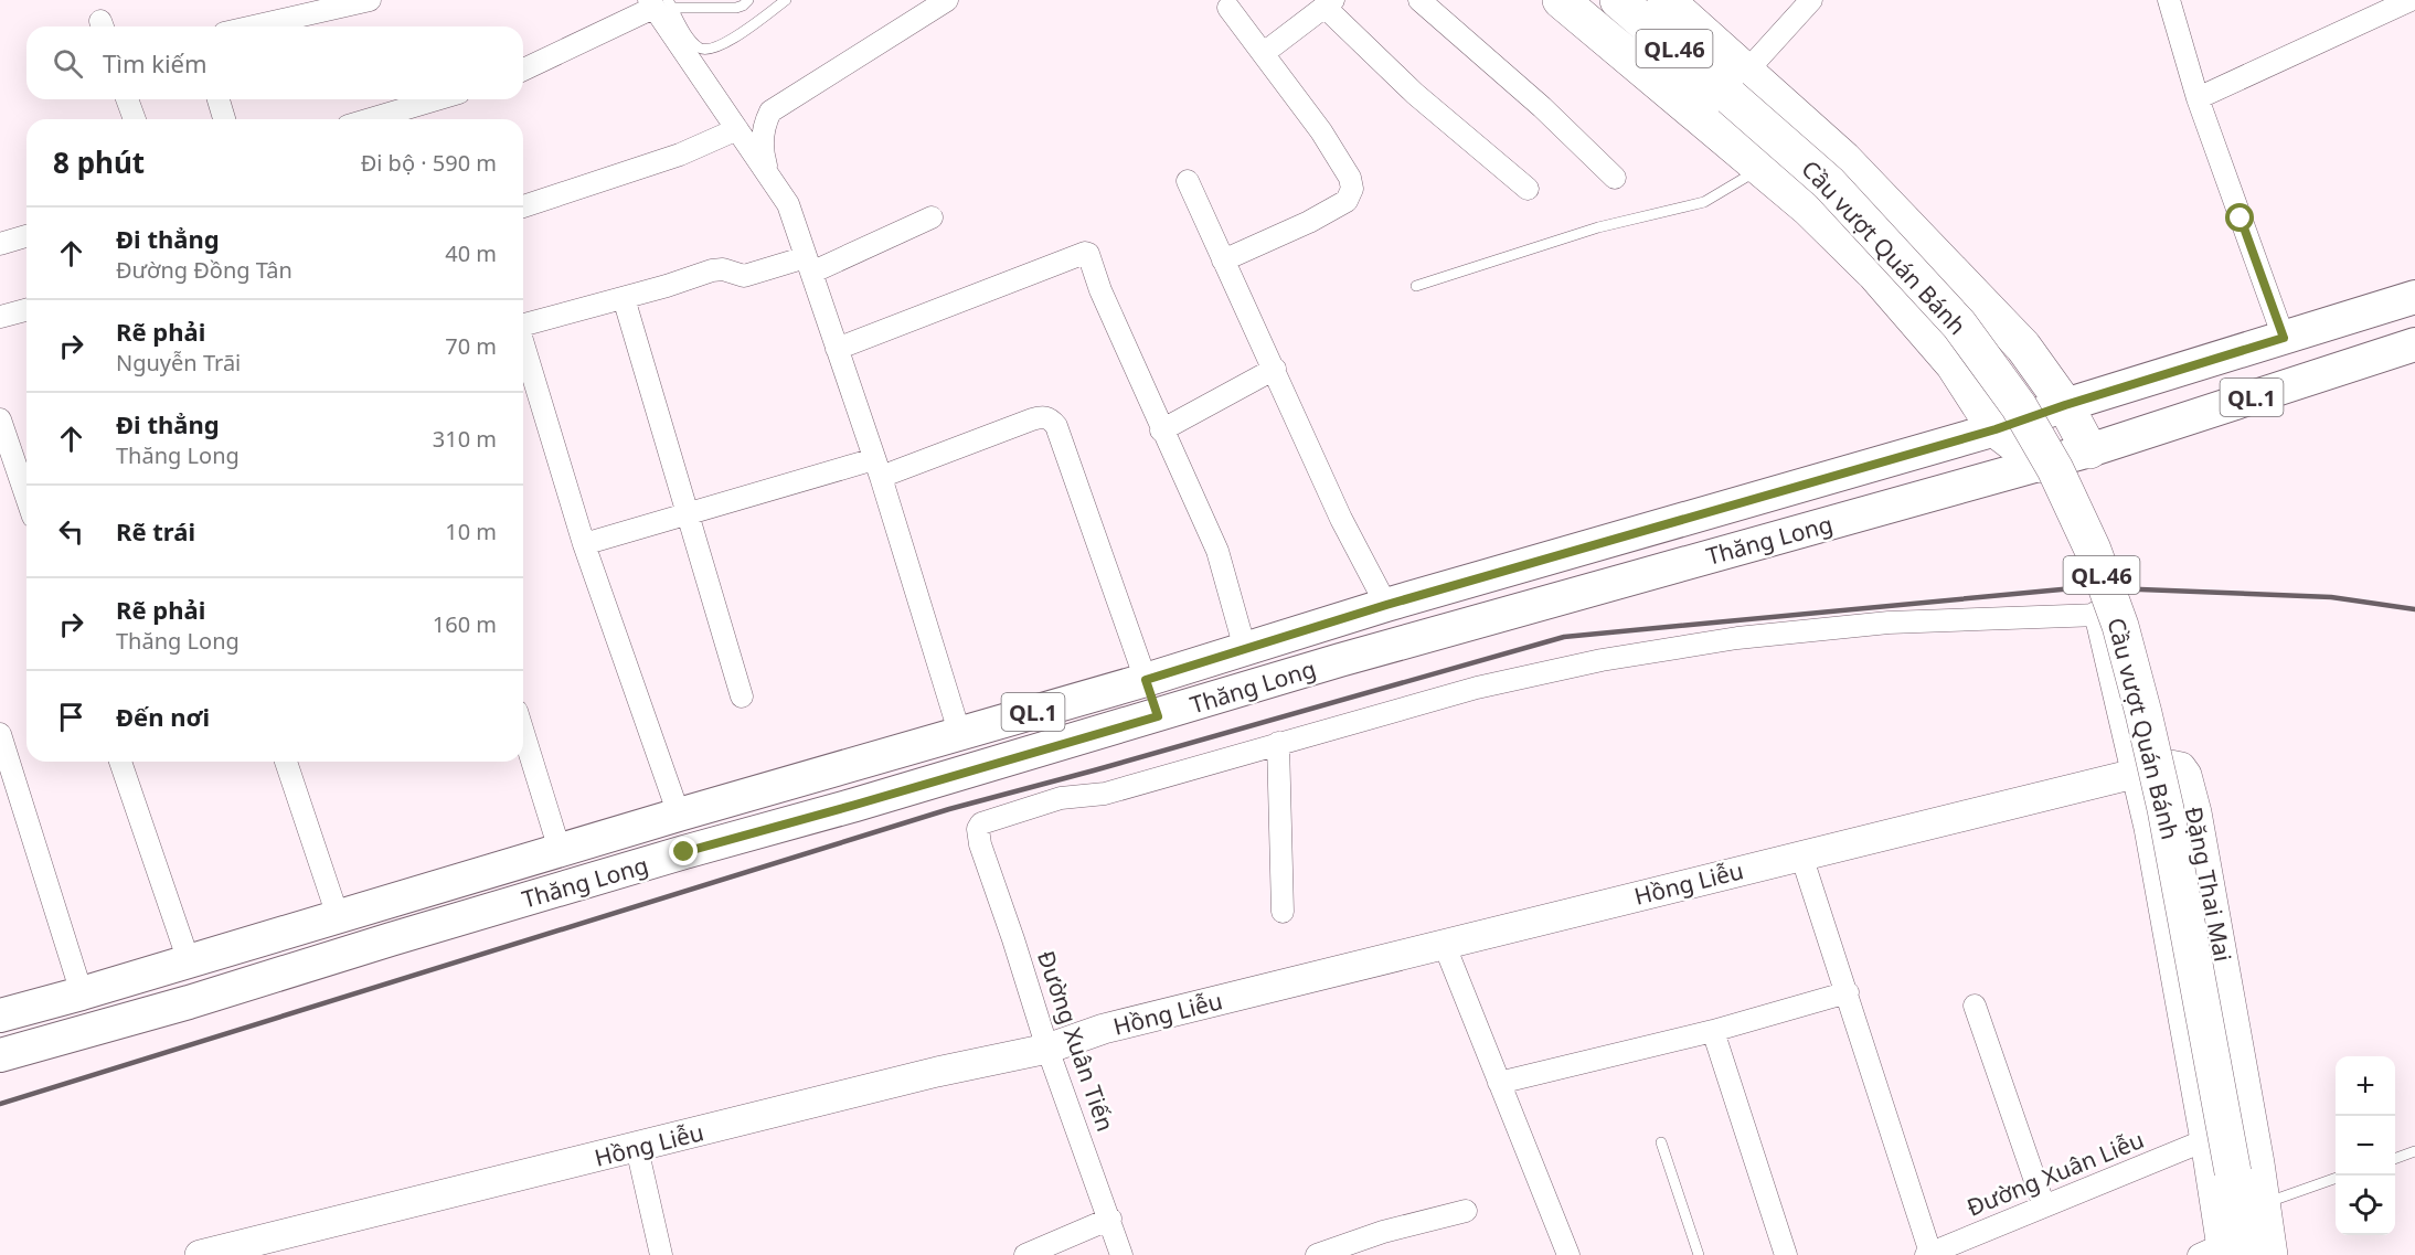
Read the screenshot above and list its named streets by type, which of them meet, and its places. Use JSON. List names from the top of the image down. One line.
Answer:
{"streets":{"highway":["QL.46","Cầu vượt Quán Bánh","Đặng Thai Mai"],"main road":["QL.1","Thăng Long"],"street":["Hồng Liễu","Đường Xuân Tiến","Đường Xuân Liễu"]},"crossings":[["QL.46","Cầu vượt Quán Bánh"],["Cầu vượt Quán Bánh","Đặng Thai Mai"],["QL.1","Thăng Long"],["Hồng Liễu","Đặng Thai Mai"],["Hồng Liễu","Đường Xuân Tiến"],["Đặng Thai Mai","Đường Xuân Liễu"]],"page":{"search":"Tìm kiếm","heading":["8 phút","Đi bộ · 590 m"],"list":[["Đi thẳng","Đường Đồng Tân","40 m"],["Rẽ phải","Nguyễn Trãi","70 m"],["Đi thẳng","Thăng Long","310 m"],["Rẽ trái","10 m"],["Rẽ phải","Thăng Long","160 m"],"Đến nơi"],"map_buttons":["+","−"]}}
